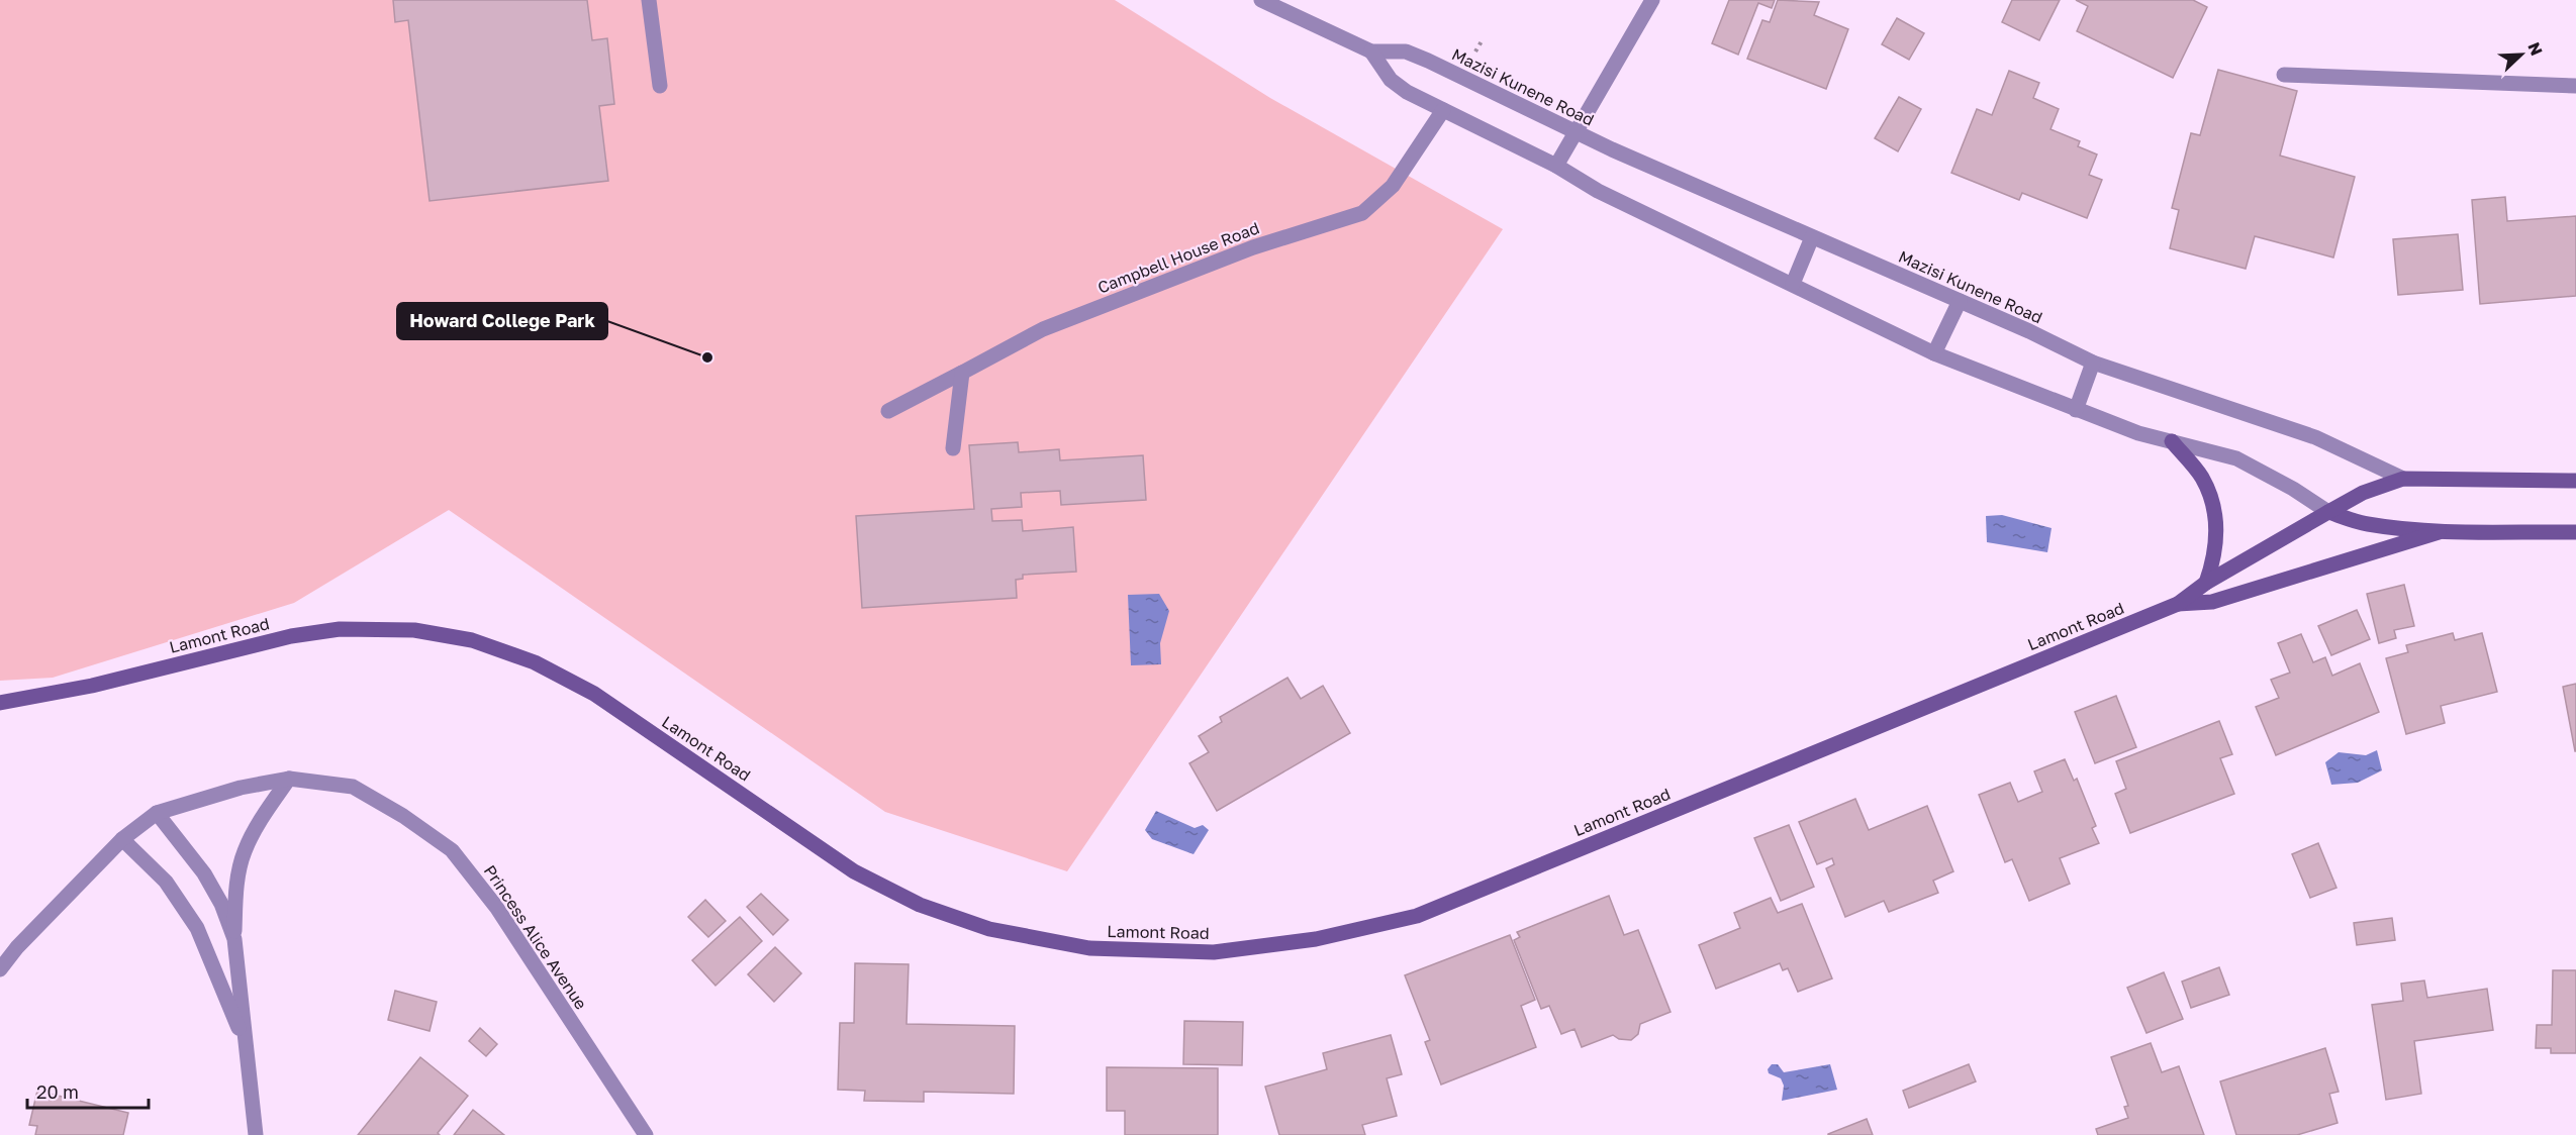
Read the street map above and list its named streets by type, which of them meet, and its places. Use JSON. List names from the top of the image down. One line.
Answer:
{"streets":{"street":["Mazisi Kunene Road","Campbell House Road","Lamont Road","Princess Alice Avenue"]},"crossings":[["Mazisi Kunene Road","Lamont Road"]],"places":["Howard College Park"],"scale_bar":"20 m","north":"top right"}
